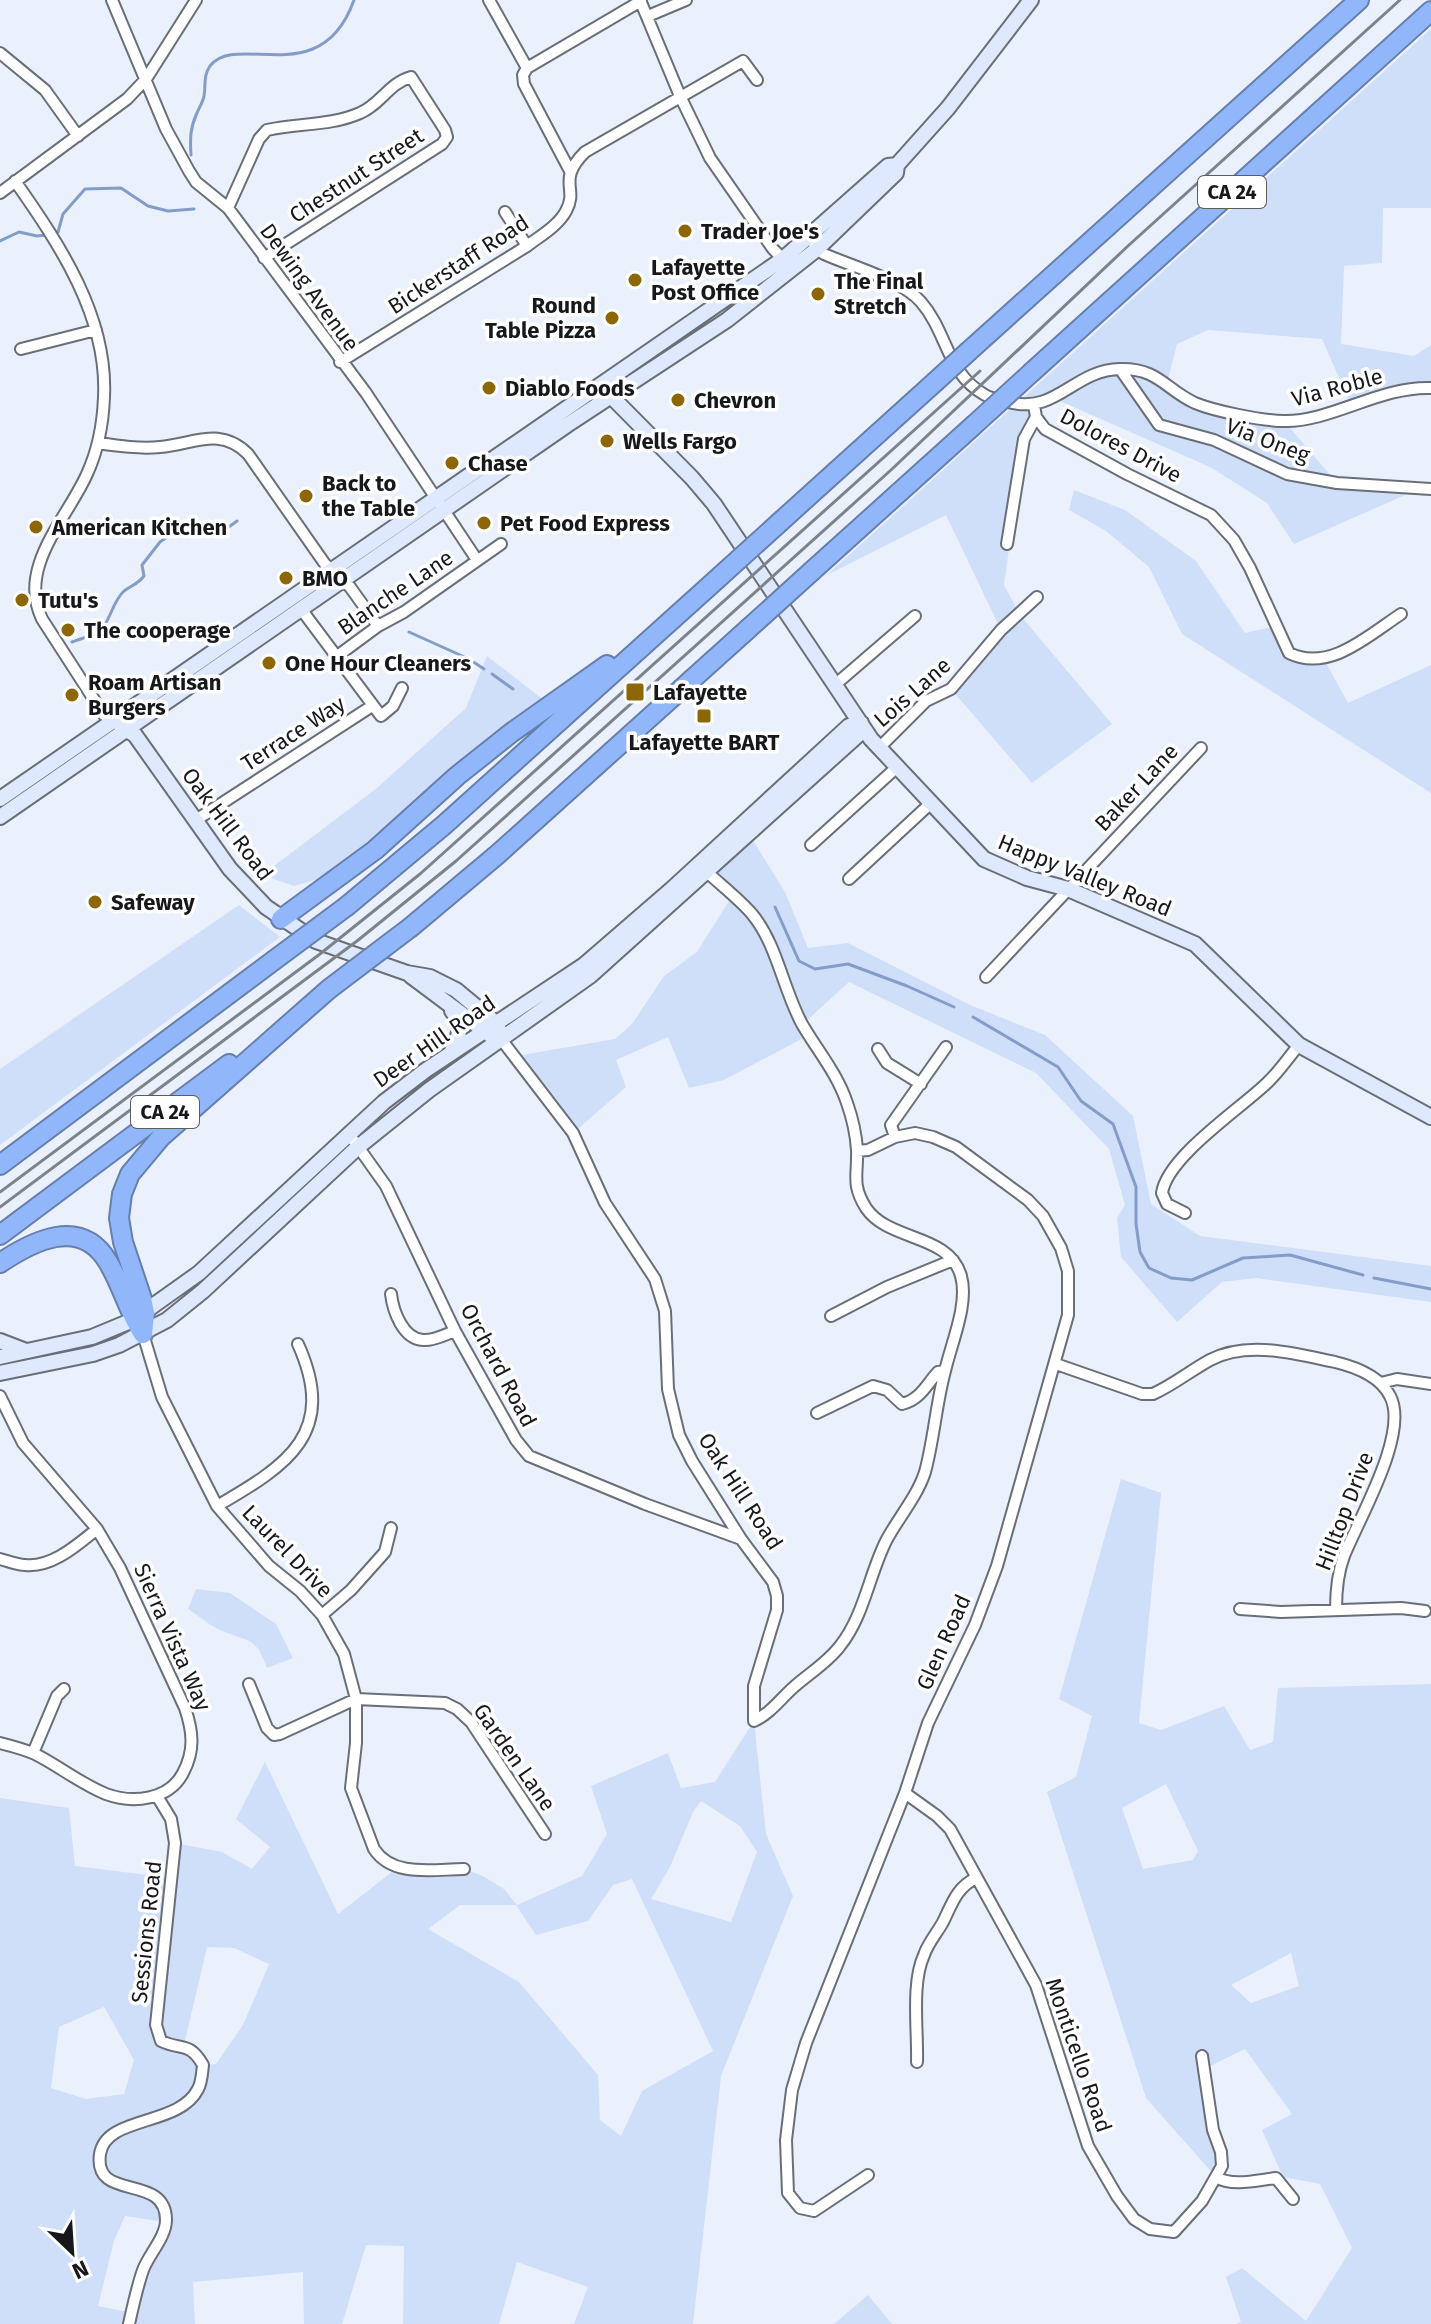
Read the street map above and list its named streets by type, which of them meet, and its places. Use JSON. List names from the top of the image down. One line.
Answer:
{"streets":{"highway":["CA 24"],"street":["Chestnut Street","Bickerstaff Road","Dewing Avenue","Via Roble","Via Oneg","Dolores Drive","Blanche Lane","Lois Lane","Terrace Way","Baker Lane","Oak Hill Road","Happy Valley Road","Deer Hill Road","Orchard Road","Hilltop Drive","Laurel Drive","Sierra Vista Way","Glen Road","Garden Lane","Sessions Road","Monticello Road"]},"crossings":[["Chestnut Street","Dewing Avenue"],["Bickerstaff Road","Dewing Avenue"],["Dewing Avenue","Blanche Lane"],["Via Roble","Via Oneg"],["Lois Lane","Happy Valley Road"],["Terrace Way","Oak Hill Road"],["Baker Lane","Happy Valley Road"],["Oak Hill Road","Deer Hill Road"],["Oak Hill Road","Orchard Road"],["Happy Valley Road","Deer Hill Road"],["Deer Hill Road","Orchard Road"],["Deer Hill Road","Laurel Drive"],["Laurel Drive","Garden Lane"],["Sierra Vista Way","Sessions Road"],["Glen Road","Monticello Road"]],"places":{"other":["Trader Joe's","Lafayette Post Office","The Final Stretch","Round Table Pizza","Diablo Foods","Chevron","Wells Fargo","Chase","Back to the Table","Pet Food Express","American Kitchen","BMO","Tutu's","The cooperage","One Hour Cleaners","Roam Artisan Burgers","Safeway"],"transit":["Lafayette","Lafayette BART"]},"north":"bottom right"}
